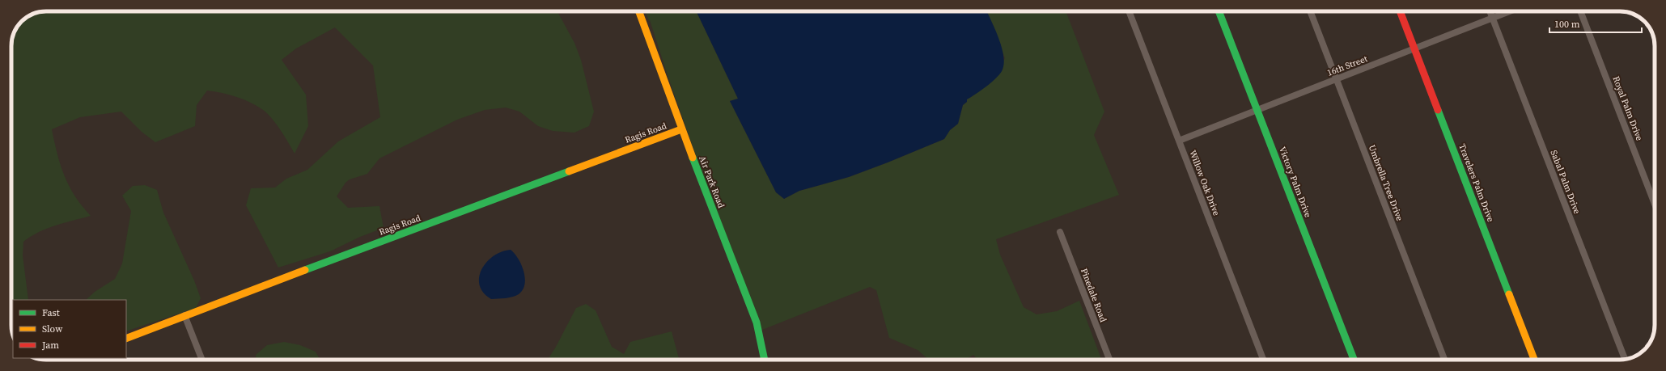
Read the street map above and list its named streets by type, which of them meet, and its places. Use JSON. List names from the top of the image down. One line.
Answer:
{"streets":{"street":["16th Street","Royal Palm Drive","Ragis Road","Air Park Road","Victory Palm Drive","Sabal Palm Drive","Willow Oak Drive","Umbrella Tree Drive","Travelers Palm Drive","Pinedale Road"]},"crossings":[["16th Street","Victory Palm Drive"],["16th Street","Sabal Palm Drive"],["16th Street","Willow Oak Drive"],["16th Street","Umbrella Tree Drive"],["16th Street","Travelers Palm Drive"],["Ragis Road","Air Park Road"]],"legend":["Fast","Slow","Jam"],"scale_bar":"100 m"}
